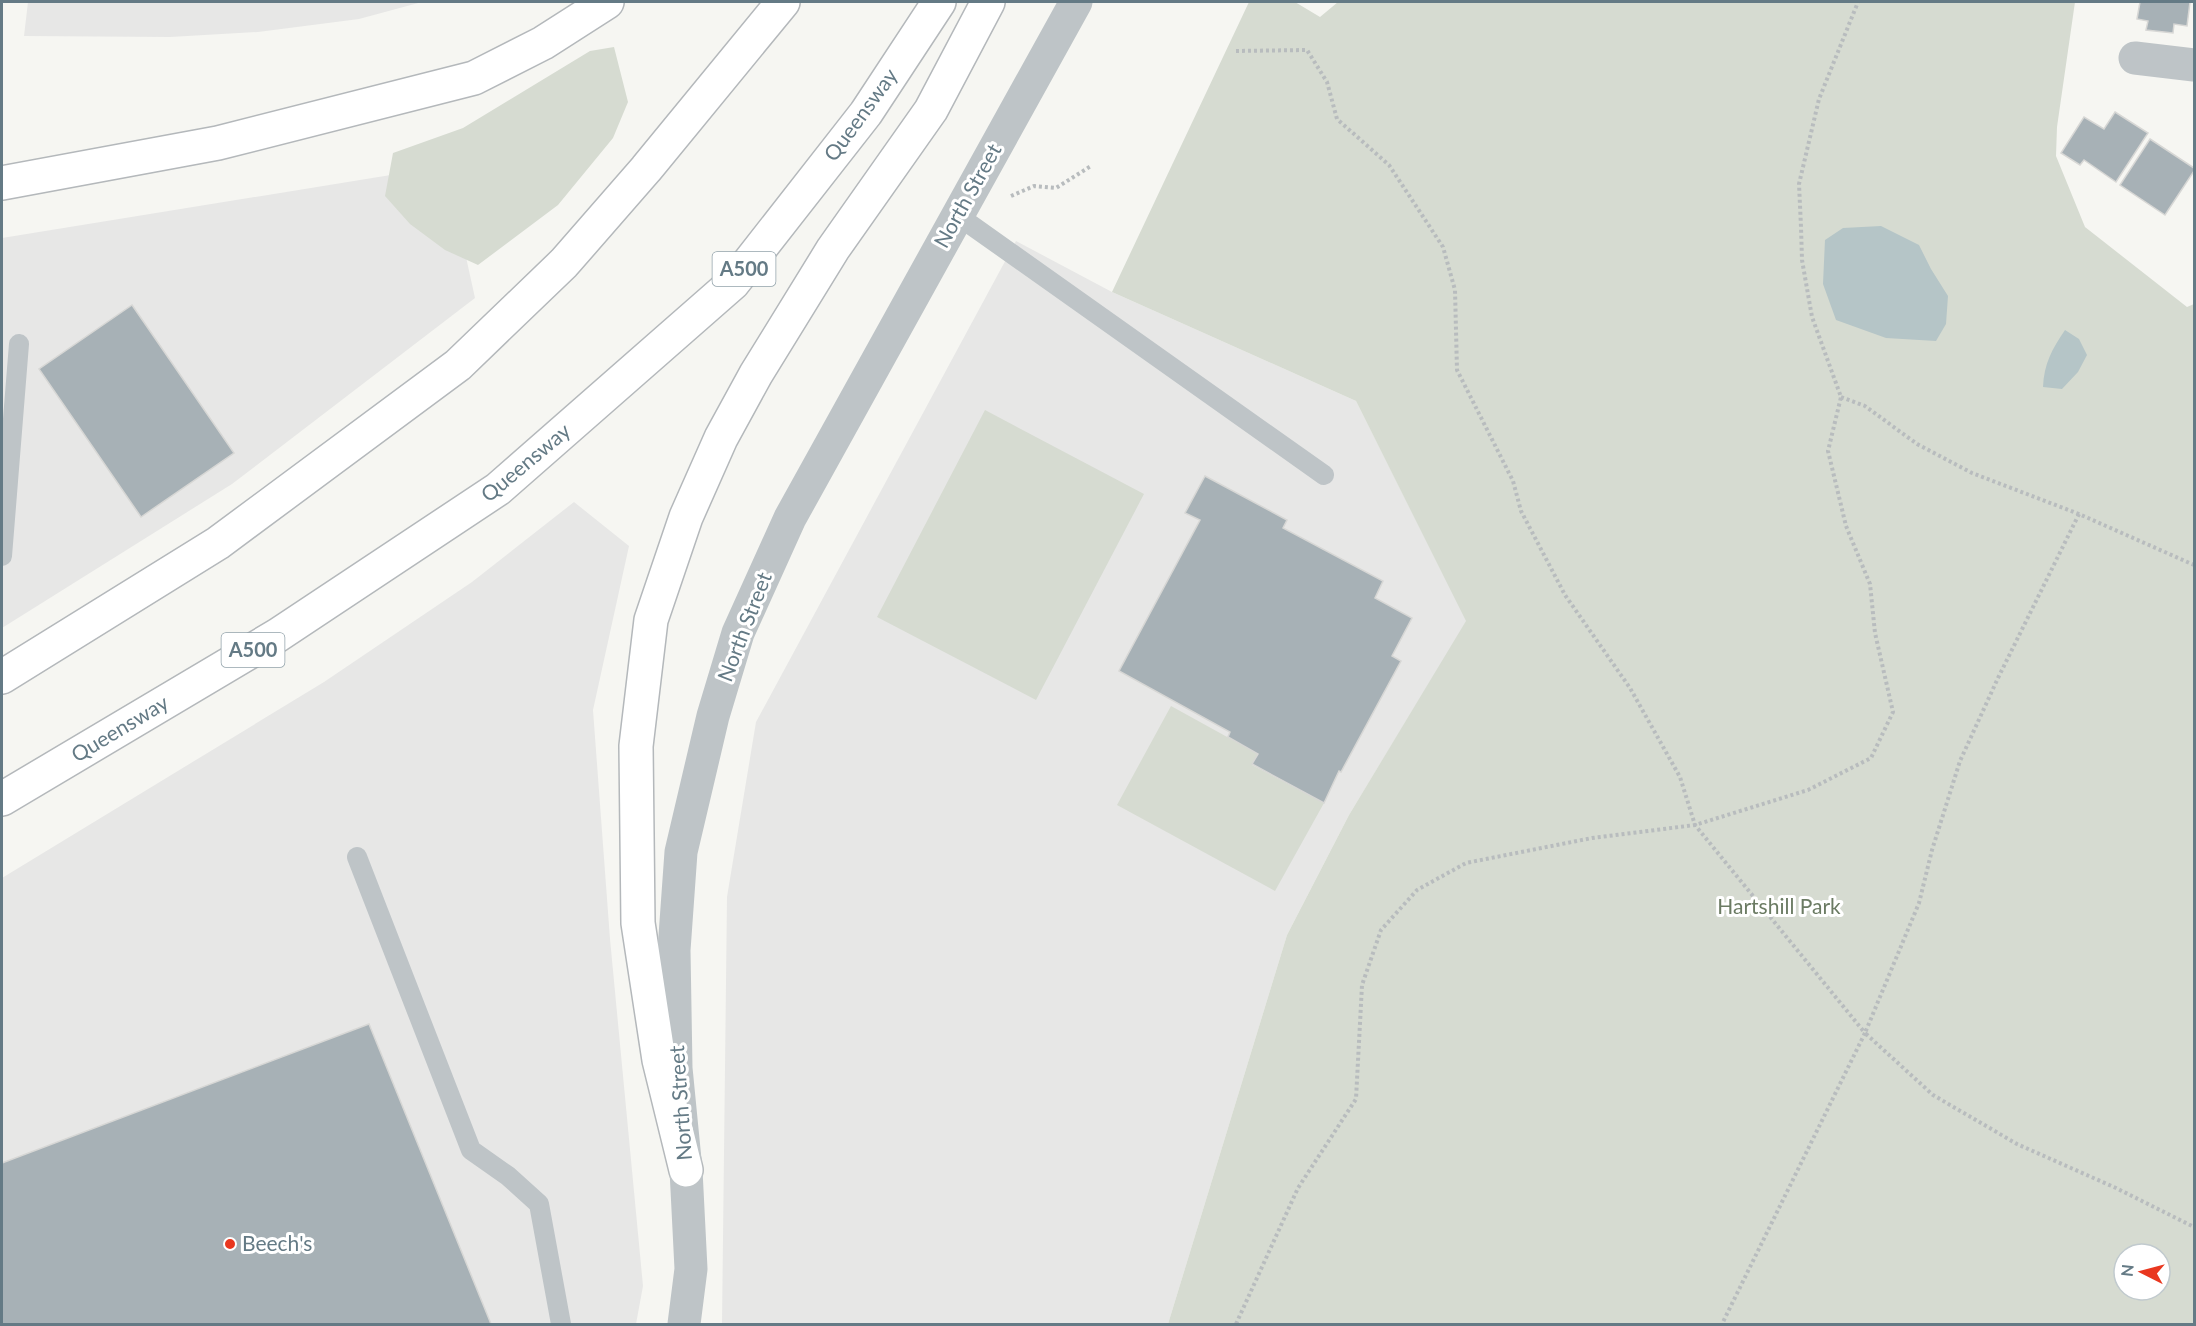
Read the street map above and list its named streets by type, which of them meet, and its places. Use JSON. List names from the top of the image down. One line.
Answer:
{"streets":{"highway":["Queensway","A500"],"street":["North Street"]},"parks":["Hartshill Park"],"places":["Beech's"],"north":"left"}
